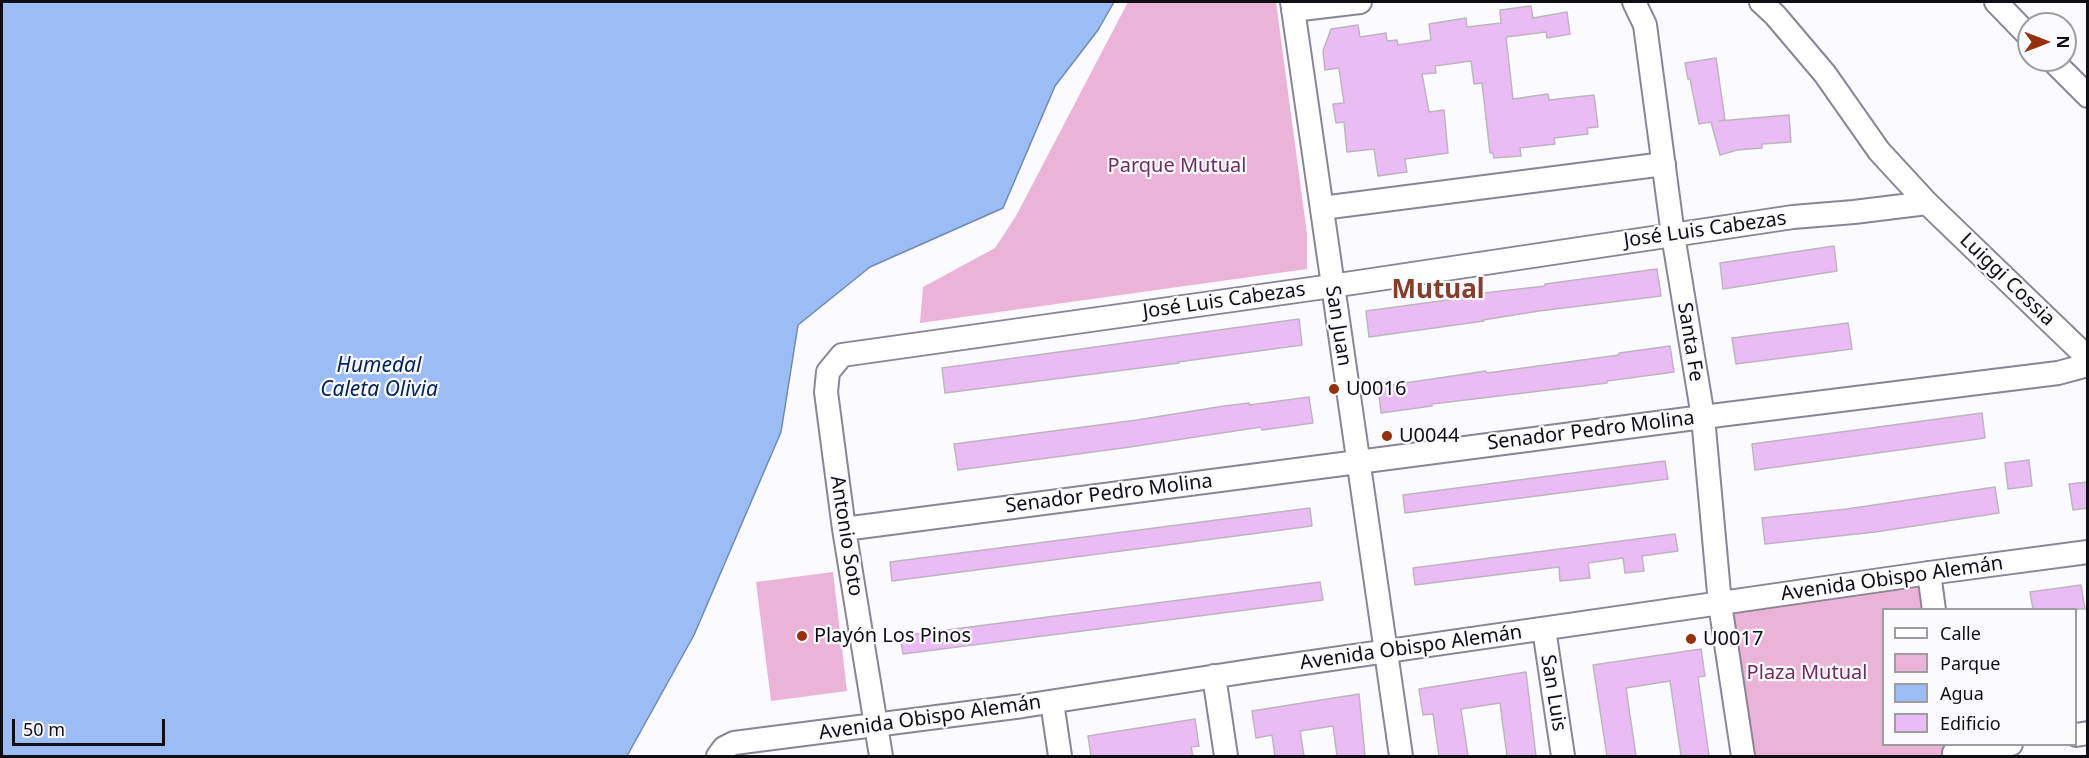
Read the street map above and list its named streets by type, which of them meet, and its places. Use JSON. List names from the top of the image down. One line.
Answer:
{"streets":{"street":["José Luis Cabezas","Luiggi Cossia","San Juan","Santa Fe","Senador Pedro Molina","Antonio Soto","Avenida Obispo Alemán","San Luis"]},"crossings":[["José Luis Cabezas","Luiggi Cossia"],["José Luis Cabezas","San Juan"],["José Luis Cabezas","Santa Fe"],["José Luis Cabezas","Antonio Soto"],["San Juan","Senador Pedro Molina"],["San Juan","Avenida Obispo Alemán"],["Santa Fe","Senador Pedro Molina"],["Santa Fe","Avenida Obispo Alemán"],["Senador Pedro Molina","Antonio Soto"],["Antonio Soto","Avenida Obispo Alemán"],["Avenida Obispo Alemán","San Luis"]],"districts":["Mutual"],"water":["Humedal Caleta Olivia"],"parks":["Parque Mutual","Plaza Mutual"],"places":["U0016","U0044","Playón Los Pinos","U0017"],"legend":["Calle","Parque","Agua","Edificio"],"scale_bar":"50 m","north":"right"}
